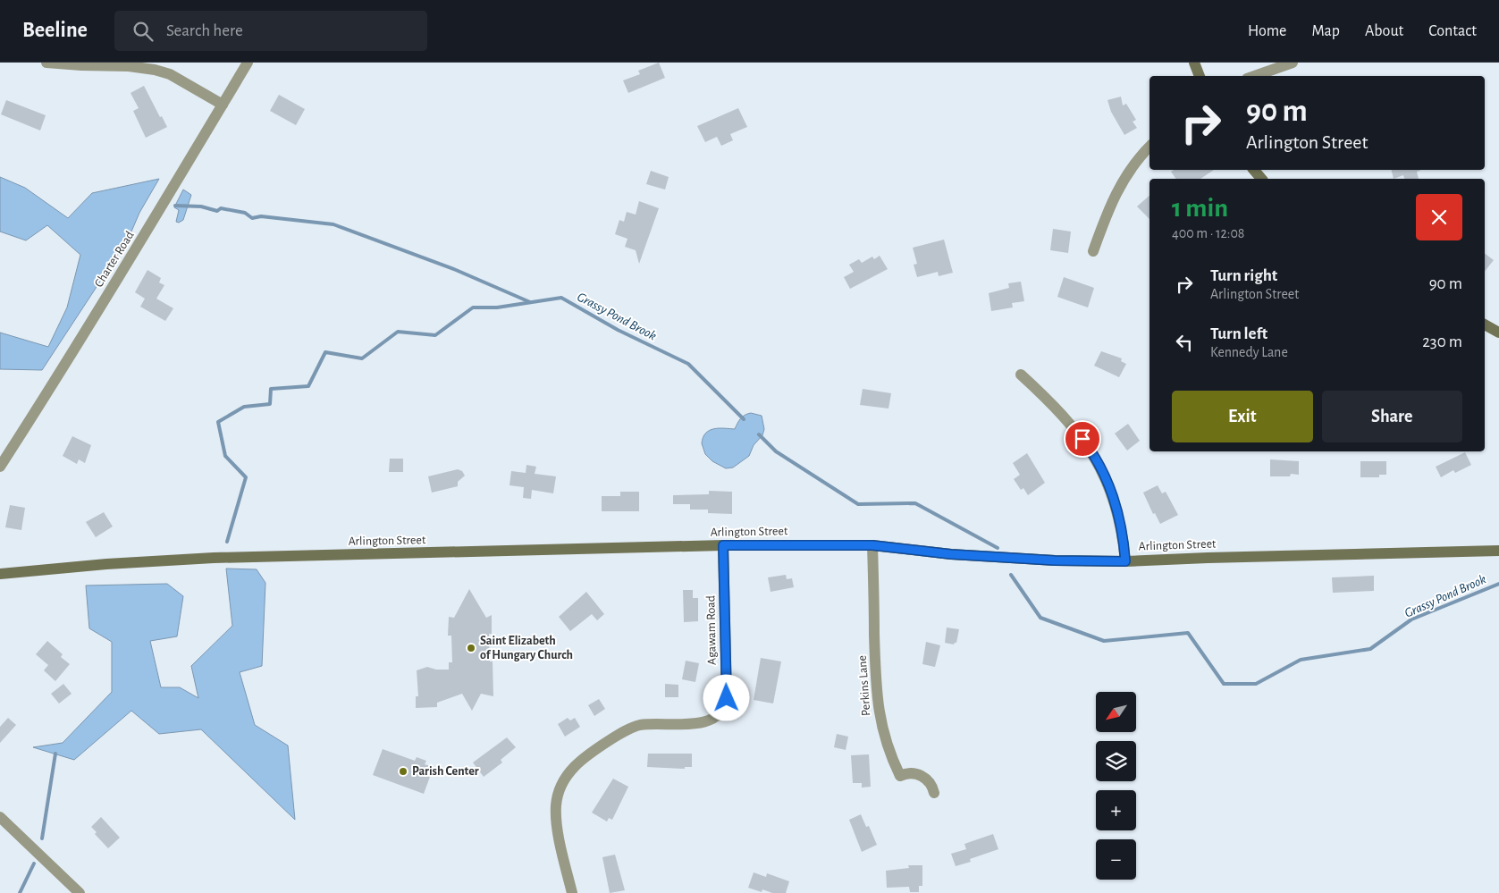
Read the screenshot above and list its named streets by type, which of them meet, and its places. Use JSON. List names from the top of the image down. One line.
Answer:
{"streets":{"street":["Charter Road","Arlington Street","Agawam Road","Perkins Lane"]},"crossings":[["Arlington Street","Agawam Road"],["Arlington Street","Perkins Lane"]],"water":["Grassy Pond Brook"],"places":["Saint Elizabeth of Hungary Church","Parish Center"],"north":"bottom left","page":{"header":"Beeline","search":"Search here","nav":["Home","Map","About","Contact"],"turn":["90 m","Arlington Street"],"heading":["1 min","400 m · 12:08"],"list":[{"name":"Turn right","note":"Arlington Street","value":"90 m"},{"name":"Turn left","note":"Kennedy Lane","value":"230 m"}],"buttons":["Exit","Share"],"map_buttons":["+","−"]}}
